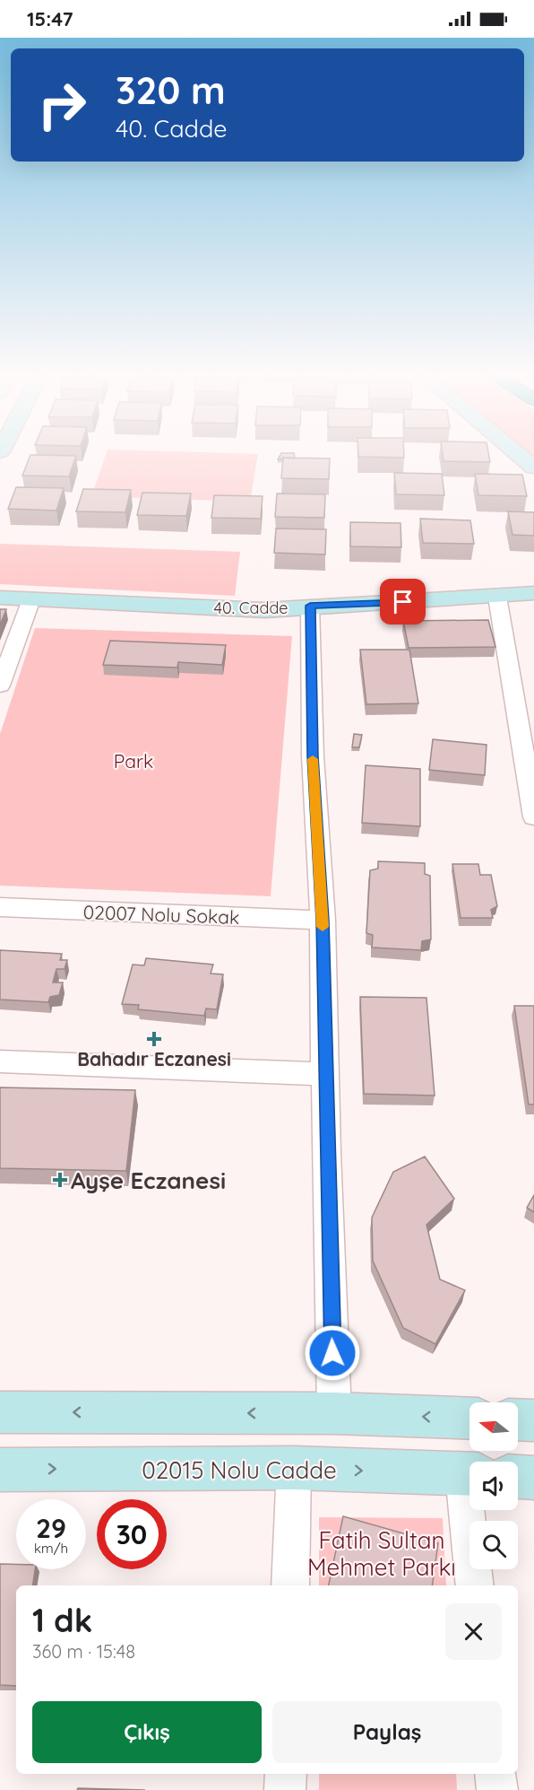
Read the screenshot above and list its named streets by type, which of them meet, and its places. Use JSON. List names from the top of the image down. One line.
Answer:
{"streets":{"street":["40. Cadde","02007 Nolu Sokak","02015 Nolu Cadde"]},"parks":["Park","Fatih Sultan Mehmet Parkı"],"places":{"health":["Bahadır Eczanesi","Ayşe Eczanesi"]},"north":"left","page":{"status":"15:47","turn":["320 m","40. Cadde"],"speed":"29 km/h","limit":"30","heading":["1 dk","360 m · 15:48"],"buttons":["Çıkış","Paylaş"]}}
